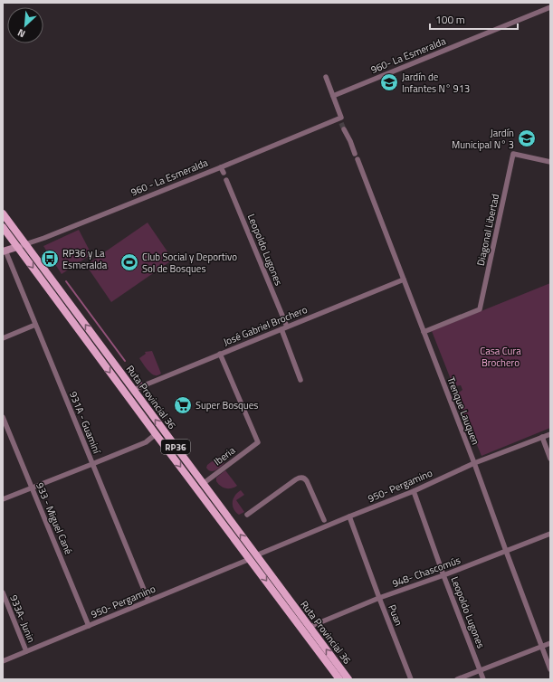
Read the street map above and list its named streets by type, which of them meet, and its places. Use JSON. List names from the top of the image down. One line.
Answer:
{"streets":{"main road":["Ruta Provincial 36","RP36"],"street":["960- La Esmeralda","960 - La Esmeralda","Diagonal Libertad","Leopoldo Lugones","José Gabriel Brochero","Trenque Lauquen","931A - Guaminí","Iberia","950- Pergamino","933 - Miguel Cané","948- Chascomús","Puan","933A- Junin"]},"crossings":[["960- La Esmeralda","960 - La Esmeralda"],["960 - La Esmeralda","Ruta Provincial 36"],["960 - La Esmeralda","931A - Guaminí"],["Diagonal Libertad","Trenque Lauquen"],["Leopoldo Lugones","José Gabriel Brochero"],["Leopoldo Lugones","950- Pergamino"],["Leopoldo Lugones","948- Chascomús"],["José Gabriel Brochero","Ruta Provincial 36"],["José Gabriel Brochero","Trenque Lauquen"],["José Gabriel Brochero","Iberia"],["Ruta Provincial 36","Iberia"],["Ruta Provincial 36","950- Pergamino"],["Ruta Provincial 36","948- Chascomús"],["Trenque Lauquen","950- Pergamino"],["Trenque Lauquen","948- Chascomús"],["931A - Guaminí","950- Pergamino"],["950- Pergamino","933 - Miguel Cané"],["950- Pergamino","Puan"],["950- Pergamino","933A- Junin"],["948- Chascomús","Puan"]],"parks":["Casa Cura Brochero"],"places":{"school or university":["Jardín de Infantes N° 913","Jardín Municipal N° 3"],"bus stop":["RP36 y La Esmeralda"],"sports":["Club Social y Deportivo Sol de Bosques"],"supermarket":["Super Bosques"]},"scale_bar":"100 m","north":"bottom left"}
